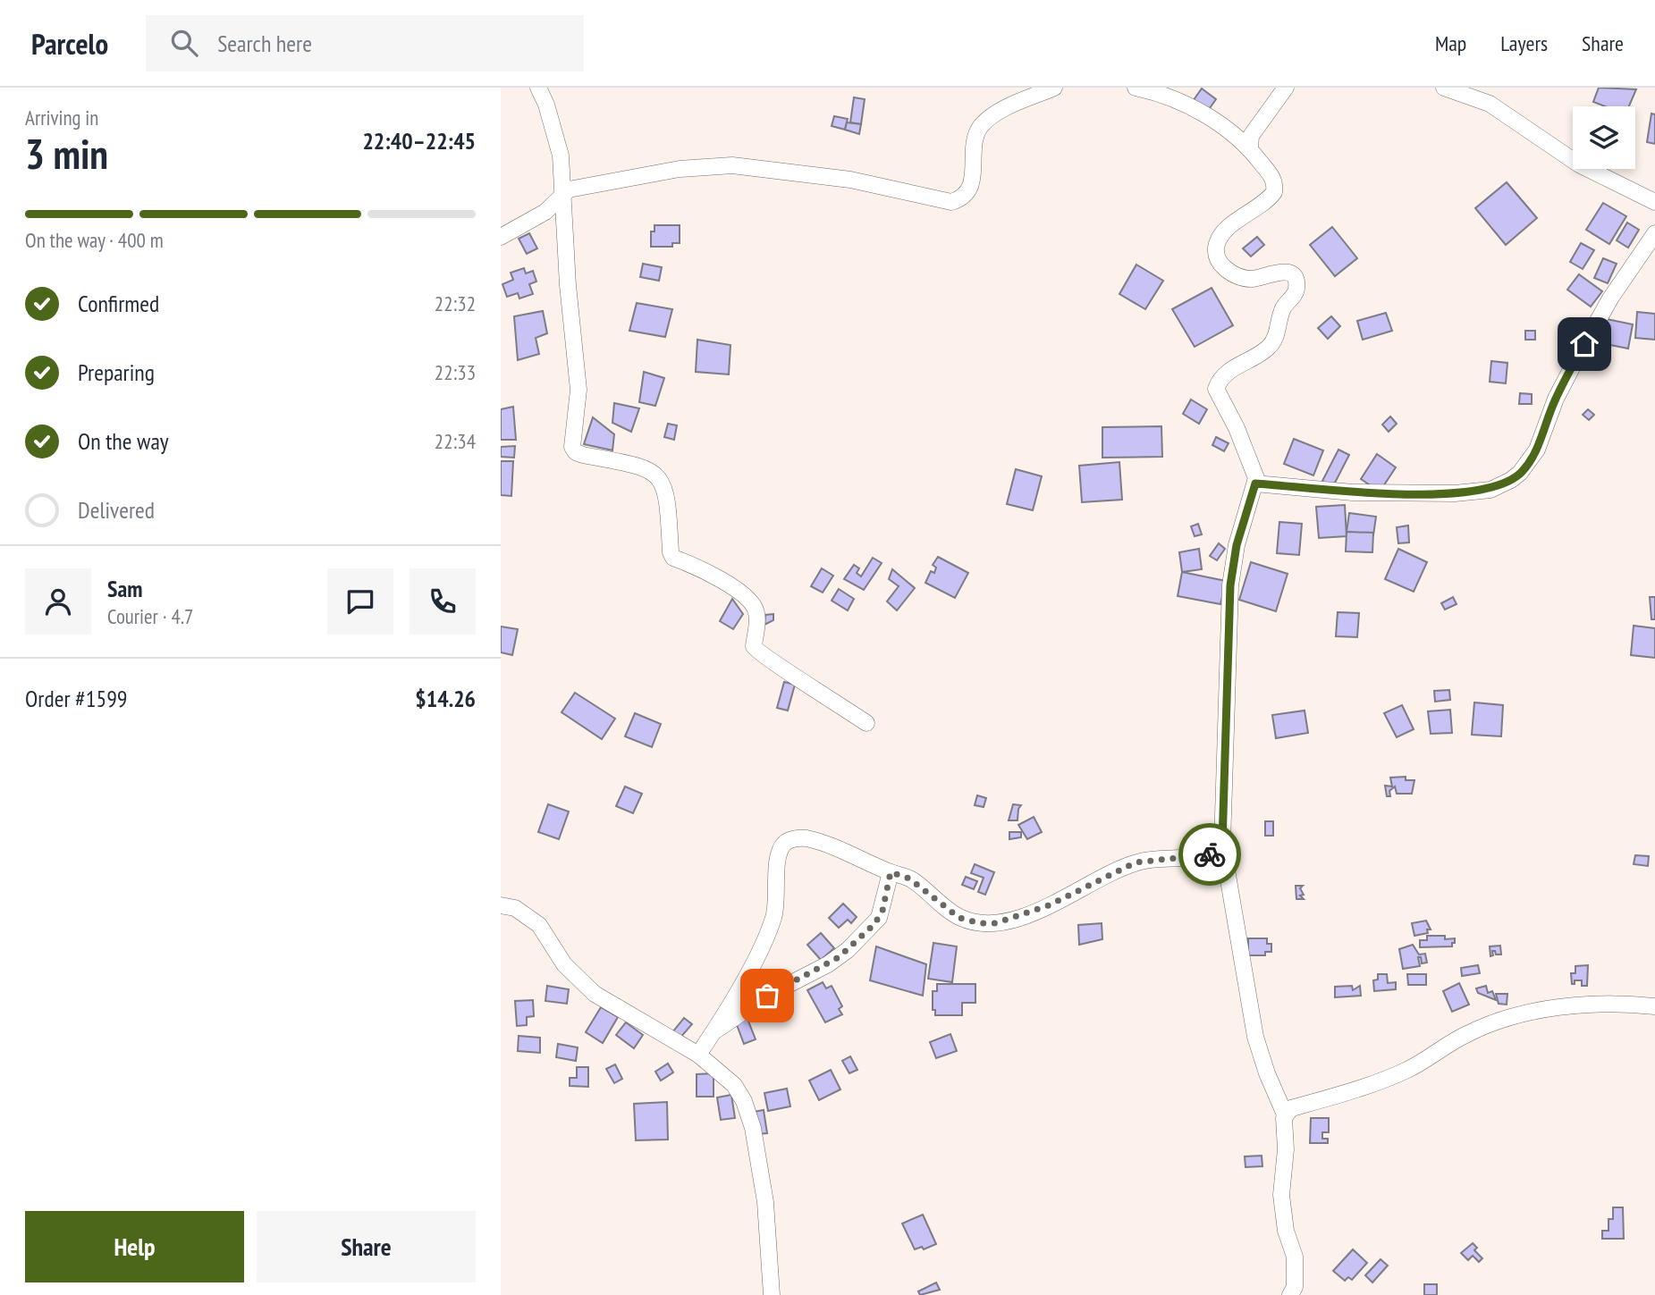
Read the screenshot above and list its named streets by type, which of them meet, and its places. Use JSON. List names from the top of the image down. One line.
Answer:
{"page":{"header":"Parcelo","search":"Search here","nav":["Map","Layers","Share"],"heading":["3 min","Arriving in","22:40–22:45"],"panel":["Sam","Courier · 4.7","Order #1599","$14.26"],"bar":"On the way · 400 m","list":[["Confirmed","22:32"],["Preparing","22:33"],["On the way","22:34"],"Delivered"],"buttons":["Help","Share"]}}
